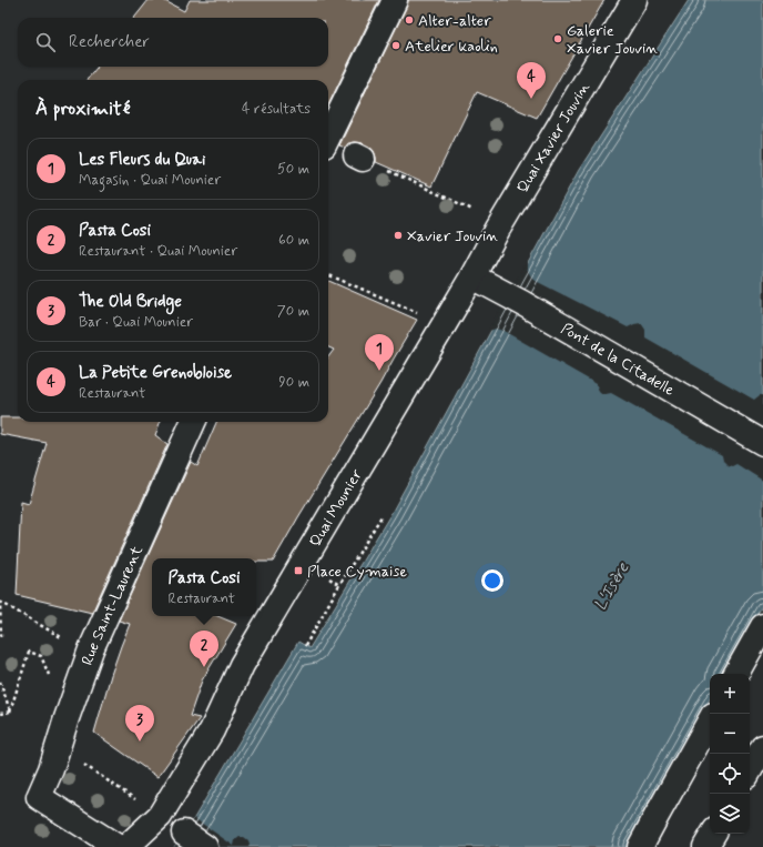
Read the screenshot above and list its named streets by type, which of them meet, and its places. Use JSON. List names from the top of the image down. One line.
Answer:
{"streets":{"main road":["Quai Xavier Jouvin","Pont de la Citadelle","Quai Mounier","Rue Saint-Laurent"]},"crossings":[["Quai Xavier Jouvin","Pont de la Citadelle"],["Quai Xavier Jouvin","Quai Mounier"],["Pont de la Citadelle","Quai Mounier"]],"water":["L'Isère"],"places":{"other":["Alter-alter","Galerie Xavier Jouvin","Atelier kaolin","Xavier Jouvin"],"transit":["Place Cymaise"]},"page":{"search":"Rechercher","pins":["4","1","2","3"],"heading":["À proximité","4 résultats"],"list":[{"mark":"1","name":"Les Fleurs du Quai","note":"Magasin · Quai Mounier","value":"50 m"},{"mark":"2","name":"Pasta Cosi","note":"Restaurant · Quai Mounier","value":"60 m"},{"mark":"3","name":"The Old Bridge","note":"Bar · Quai Mounier","value":"70 m"},{"mark":"4","name":"La Petite Grenobloise","note":"Restaurant","value":"90 m"}],"popup":["Pasta Cosi","Restaurant"],"map_buttons":["+","−"]}}
